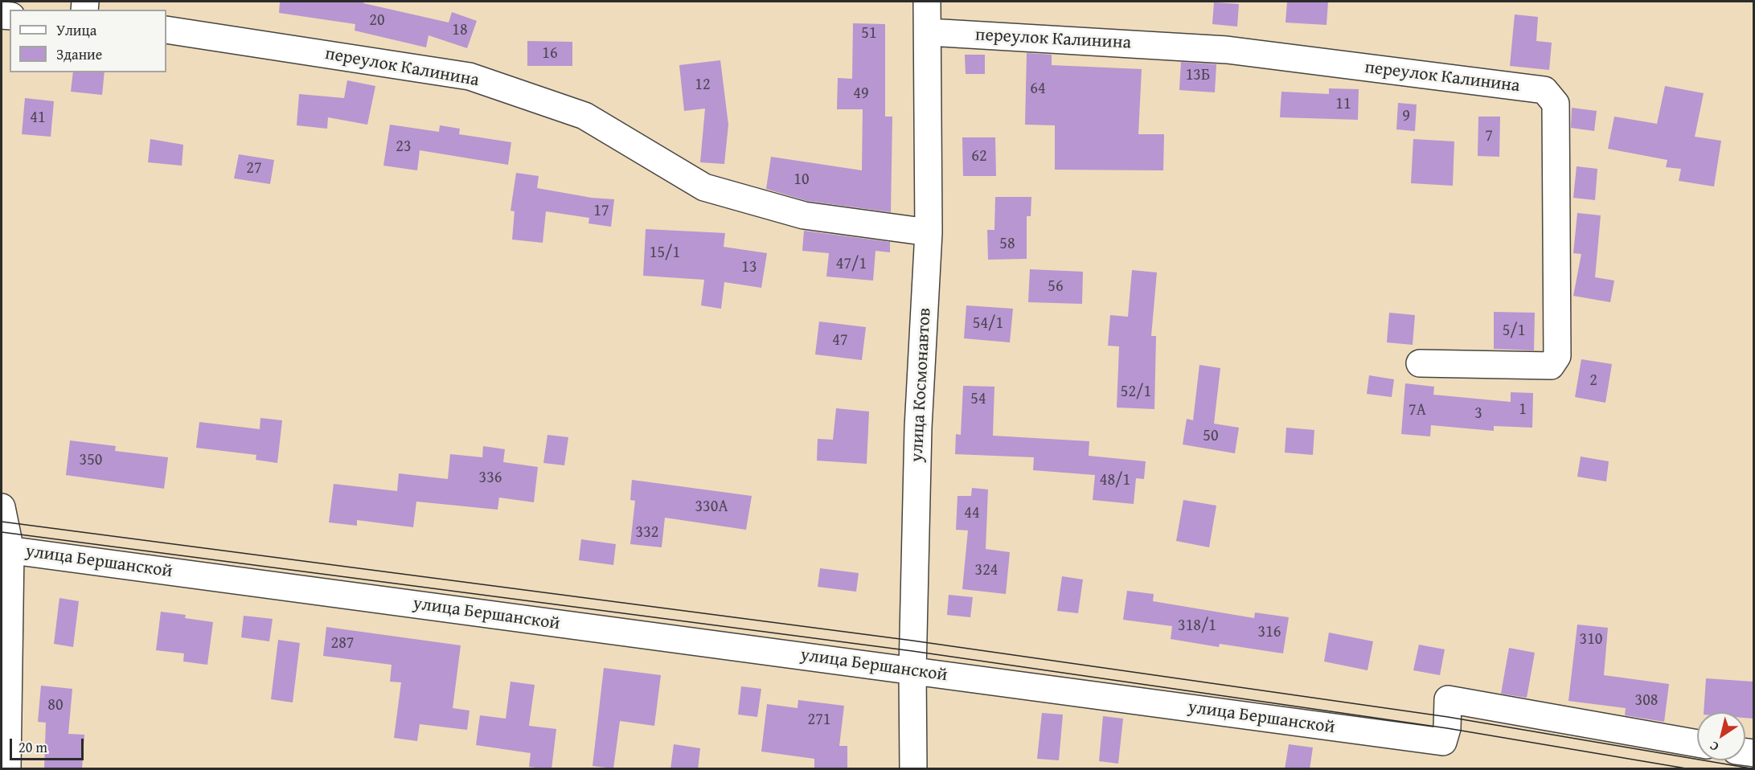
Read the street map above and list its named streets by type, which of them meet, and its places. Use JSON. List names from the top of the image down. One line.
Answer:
{"streets":{"street":["переулок Калинина","улица Космонавтов","улица Бершанской"]},"crossings":[["переулок Калинина","улица Космонавтов"],["улица Космонавтов","улица Бершанской"]],"house_numbers":["20","18","51","16","13Б","12","64","49","11","9","41","7","23","62","27","10","17","58","15/1","47/1","13","56","54/1","5/1","47","2","52/1","54","1","7А","3","50","350","336","48/1","330А","44","332","324","318/1","316","310","287","308","80","271"],"legend":["Улица","Здание"],"scale_bar":"20 m","north":"bottom left"}
